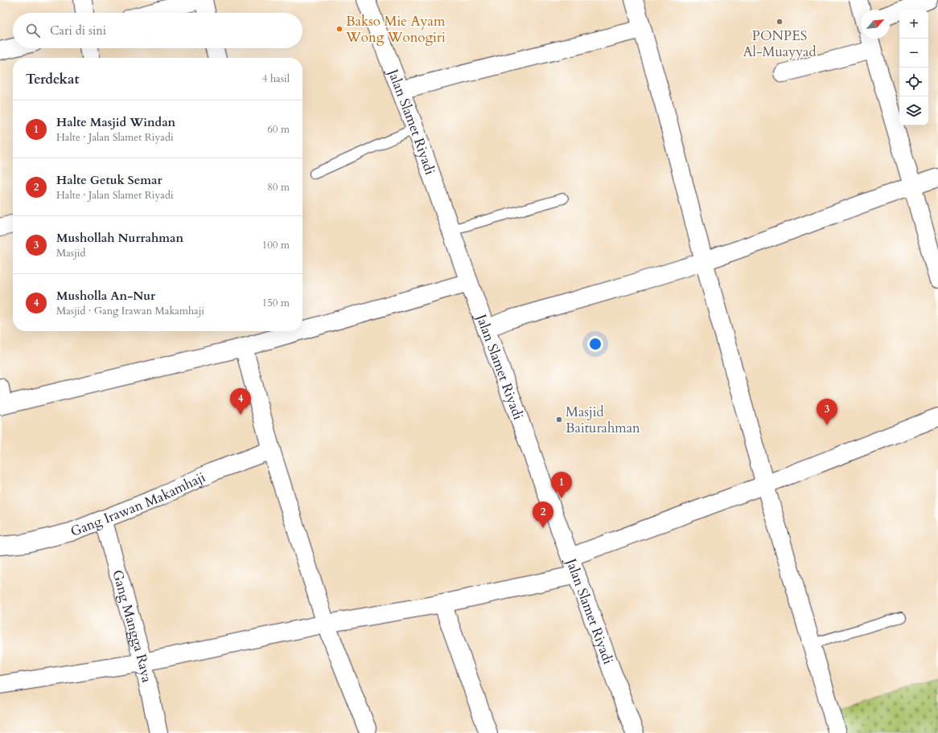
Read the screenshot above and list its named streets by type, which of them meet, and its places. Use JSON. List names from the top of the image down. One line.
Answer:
{"streets":{"street":["Jalan Slamet Riyadi","Gang Irawan Makamhaji","Gang Mangga Raya"]},"crossings":[["Gang Irawan Makamhaji","Gang Mangga Raya"]],"places":["PONPES Al-Muayyad","Bakso Mie Ayam Wong Wonogiri","Masjid Baiturahman"],"north":"top right","page":{"map_buttons":["+","−"],"search":"Cari di sini","heading":["Terdekat","4 hasil"],"list":[{"mark":"1","name":"Halte Masjid Windan","note":"Halte · Jalan Slamet Riyadi","value":"60 m"},{"mark":"2","name":"Halte Getuk Semar","note":"Halte · Jalan Slamet Riyadi","value":"80 m"},{"mark":"3","name":"Mushollah Nurrahman","note":"Masjid","value":"100 m"},{"mark":"4","name":"Musholla An-Nur","note":"Masjid · Gang Irawan Makamhaji","value":"150 m"}],"pins":["4","3","1","2"]}}
